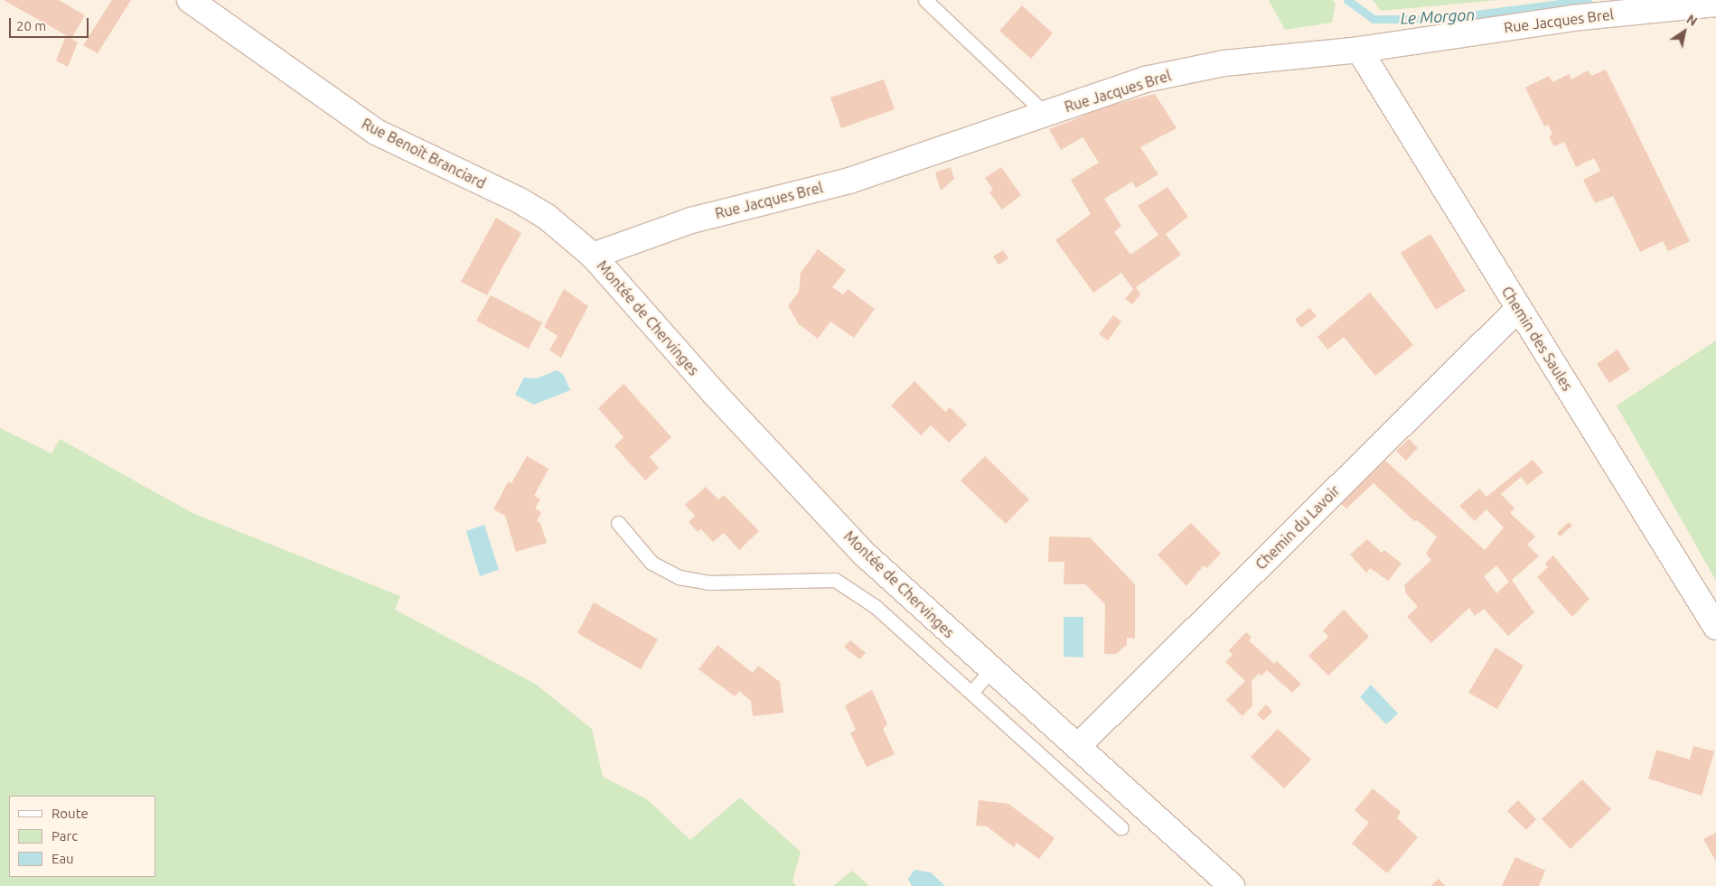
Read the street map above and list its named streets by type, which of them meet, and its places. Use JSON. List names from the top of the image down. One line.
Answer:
{"streets":{"street":["Rue Jacques Brel","Rue Benoît Branciard","Montée de Chervinges","Chemin des Saules","Chemin du Lavoir"]},"crossings":[["Rue Jacques Brel","Rue Benoît Branciard"],["Rue Jacques Brel","Montée de Chervinges"],["Rue Jacques Brel","Chemin des Saules"],["Rue Benoît Branciard","Montée de Chervinges"],["Montée de Chervinges","Chemin du Lavoir"],["Chemin des Saules","Chemin du Lavoir"]],"water":["Le Morgon"],"legend":["Route","Parc","Eau"],"scale_bar":"20 m","north":"top right"}
